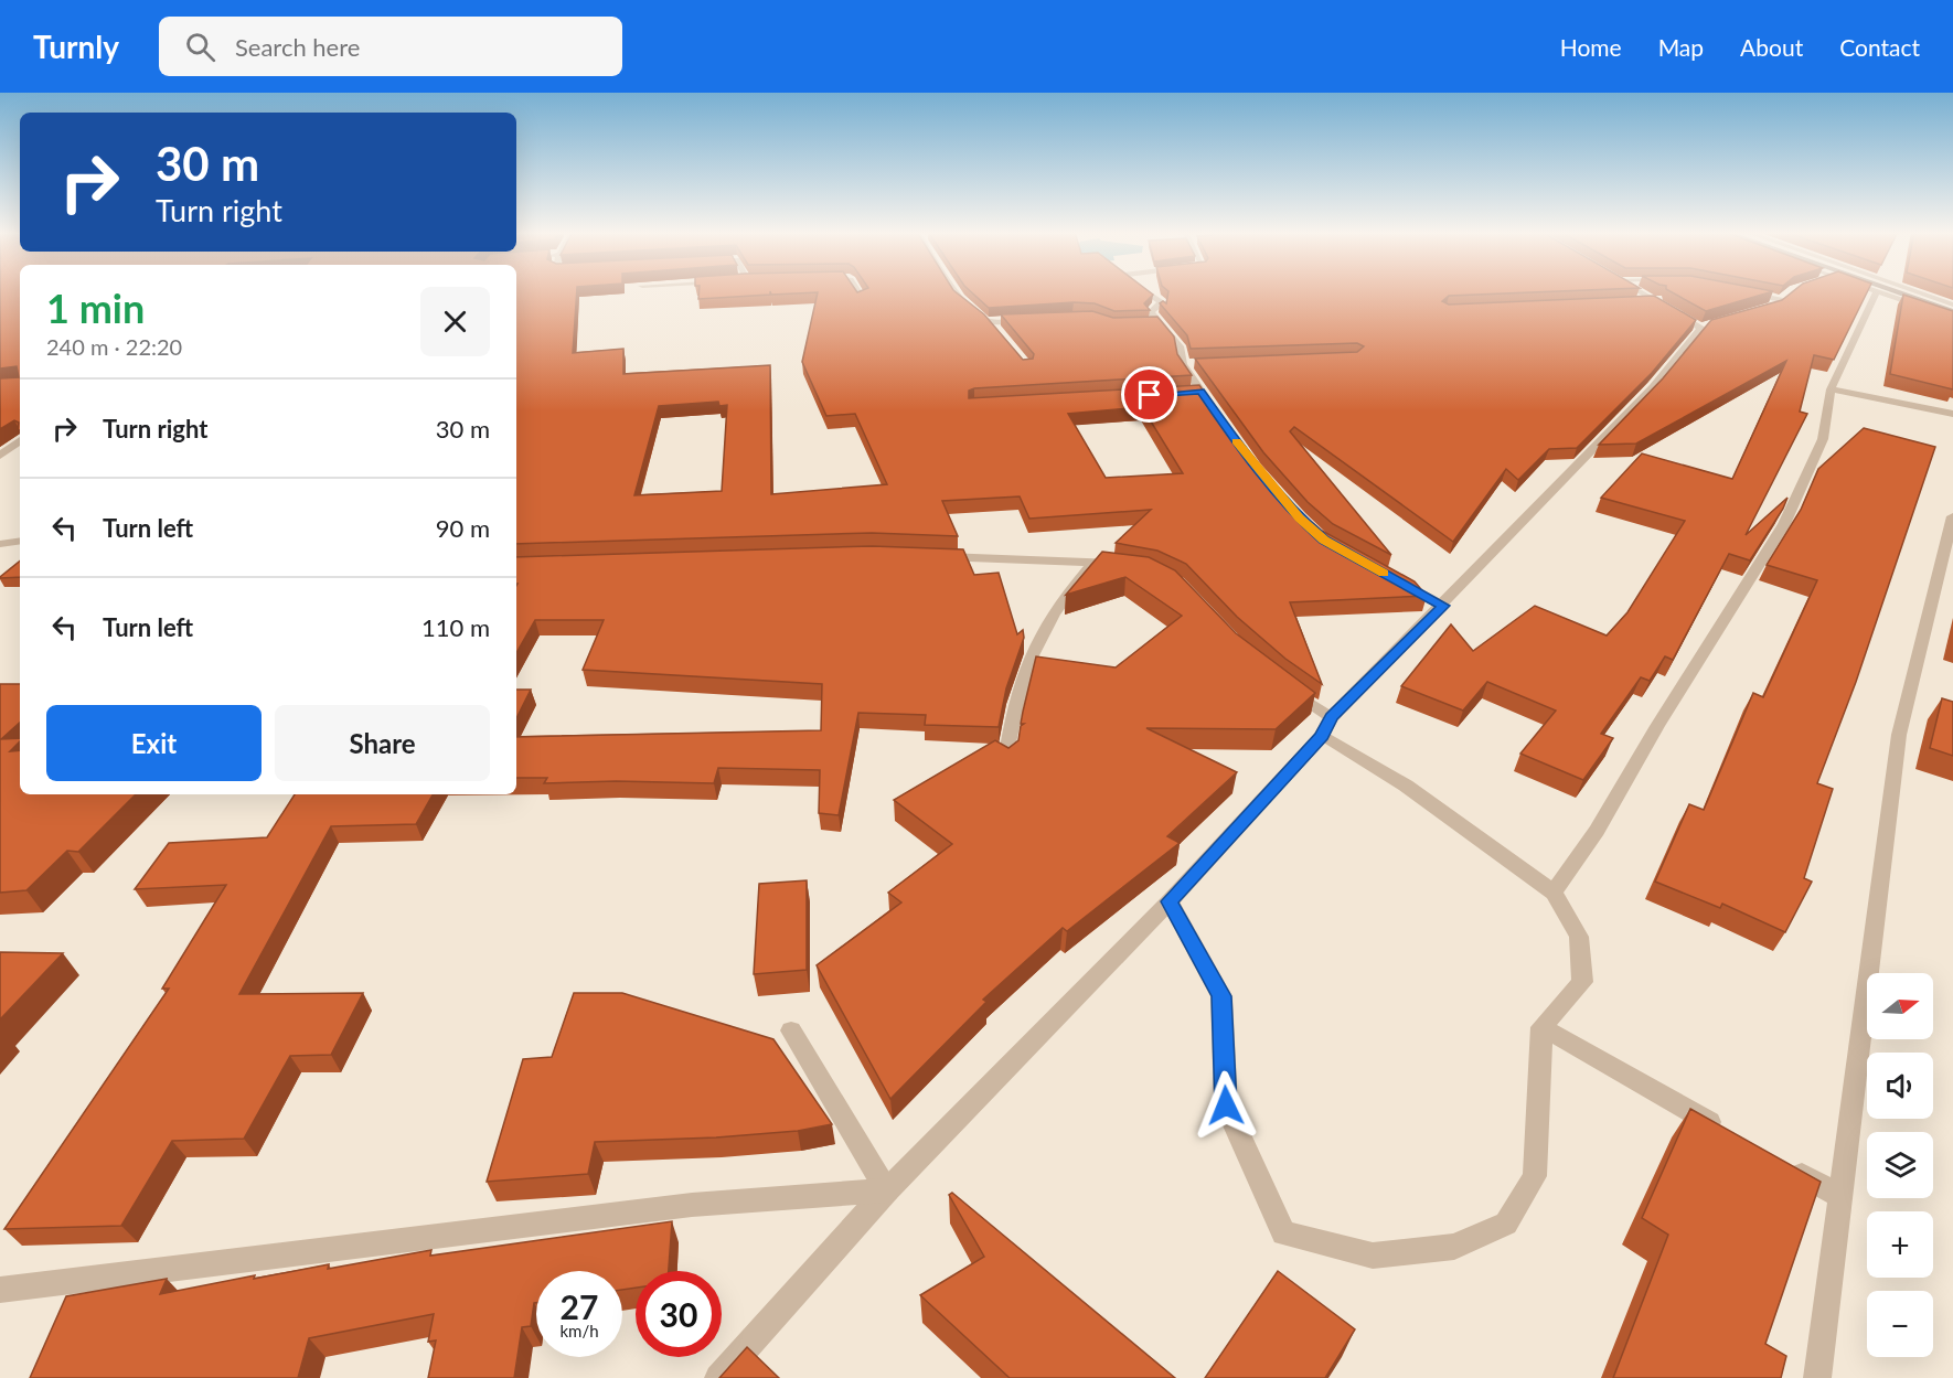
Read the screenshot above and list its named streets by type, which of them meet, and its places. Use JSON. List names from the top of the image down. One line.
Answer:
{"north":"right","page":{"header":"Turnly","search":"Search here","nav":["Home","Map","About","Contact"],"turn":["30 m","Turn right"],"heading":["1 min","240 m · 22:20"],"list":[{"name":"Turn right","value":"30 m"},{"name":"Turn left","value":"90 m"},{"name":"Turn left","value":"110 m"}],"buttons":["Exit","Share"],"map_buttons":["+","−"],"speed":"27 km/h","limit":"30"}}
